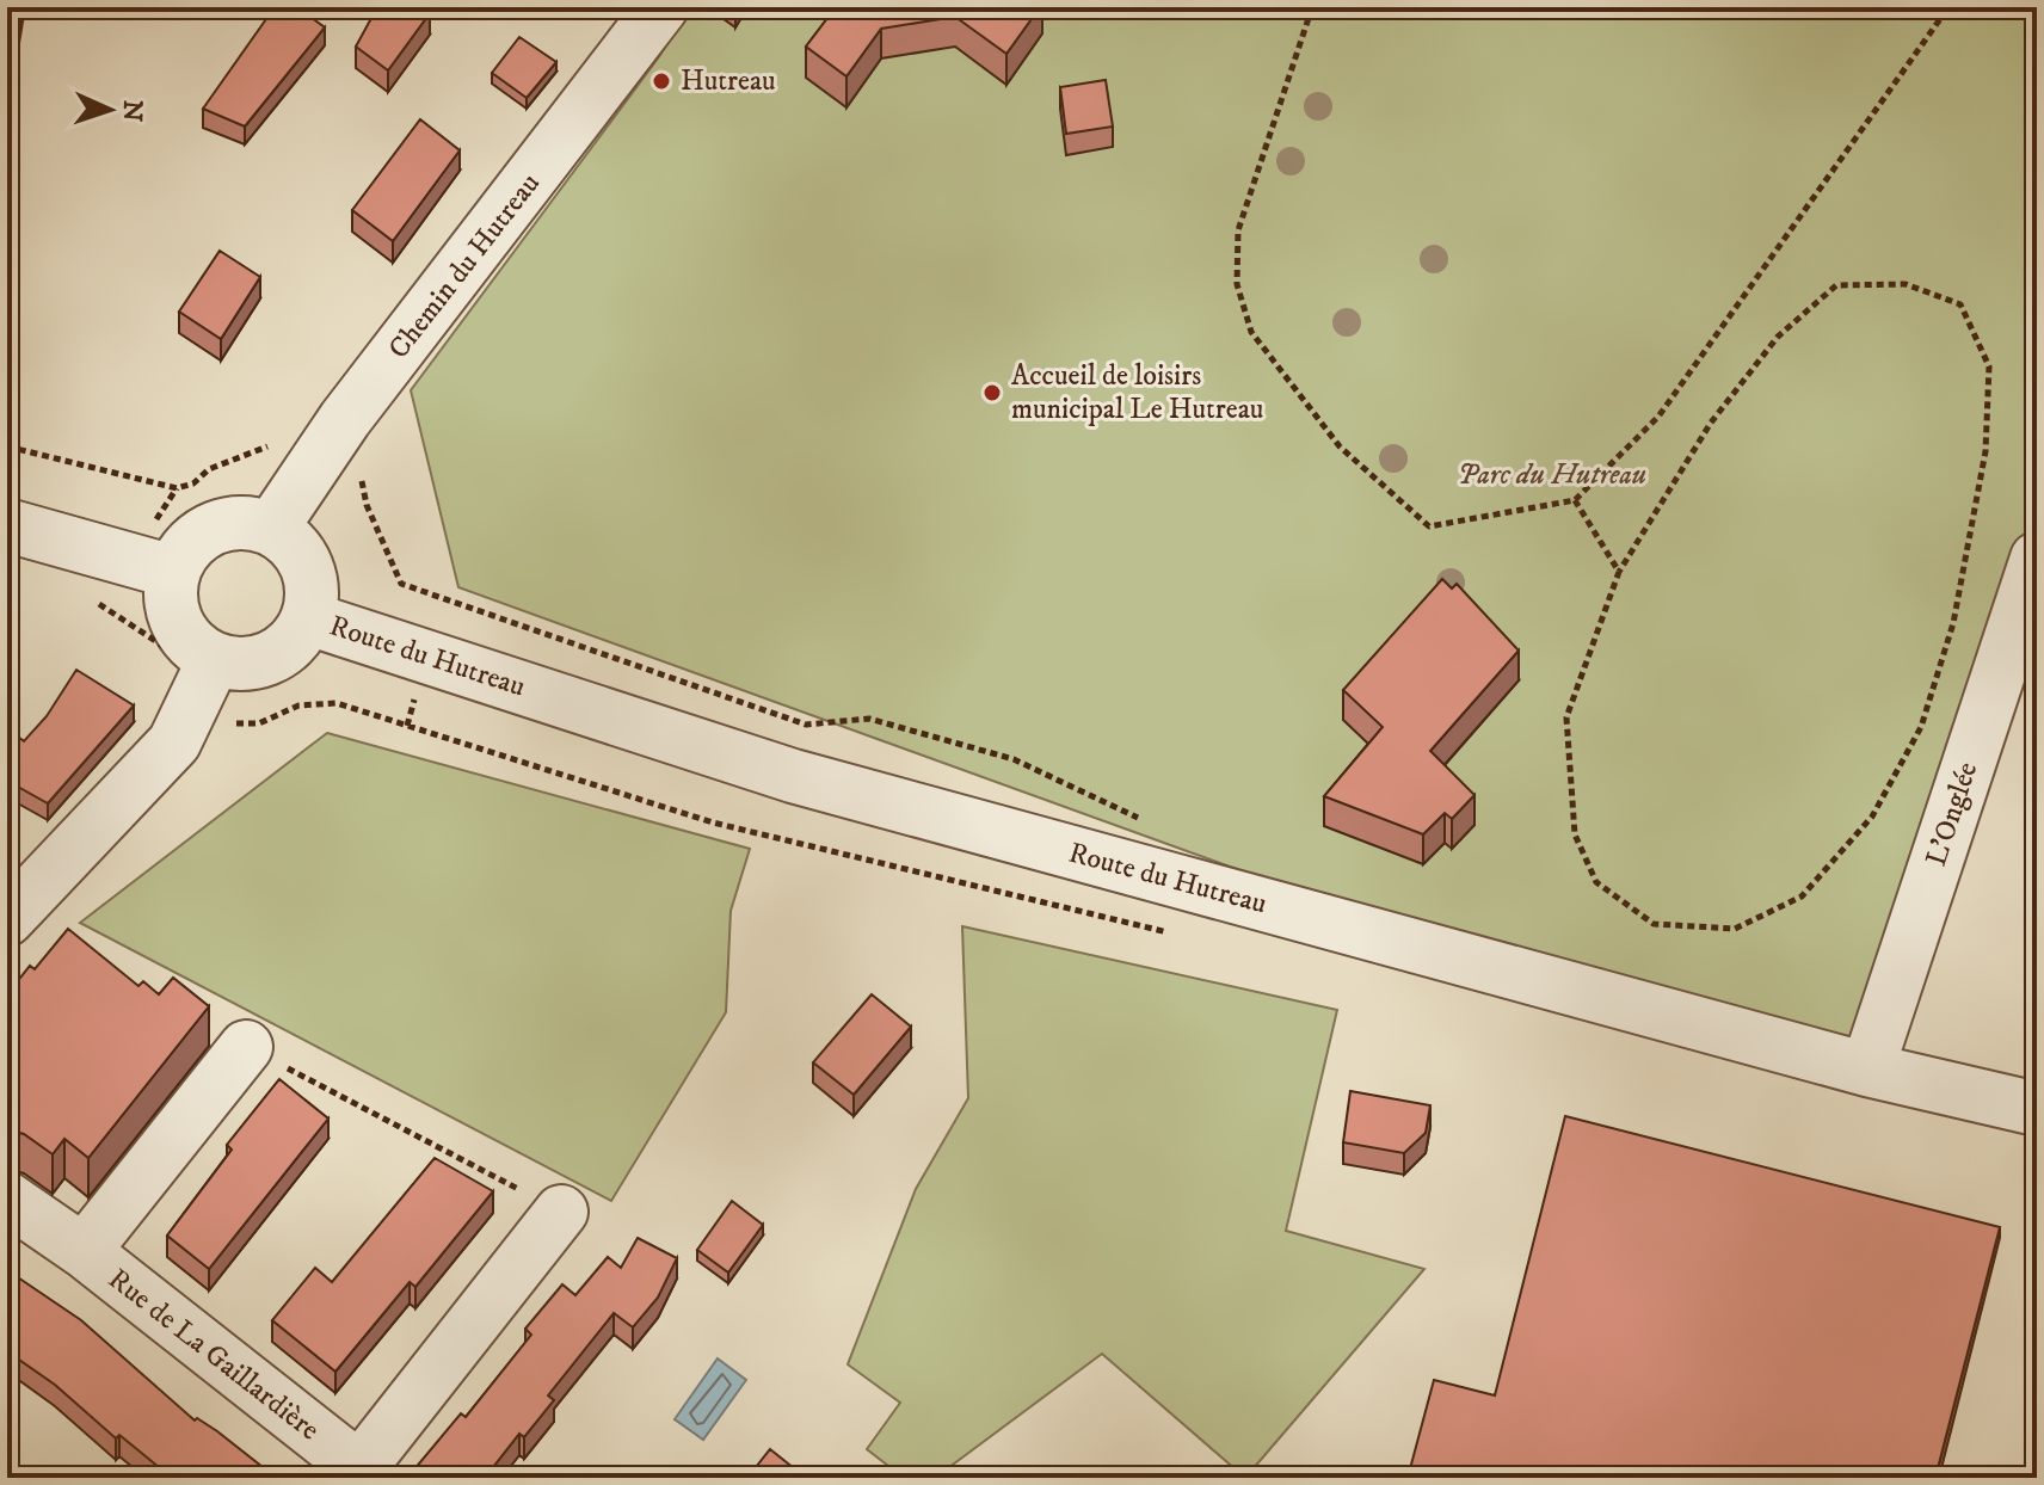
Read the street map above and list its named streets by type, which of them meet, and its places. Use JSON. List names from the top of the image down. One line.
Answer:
{"streets":{"street":["Chemin du Hutreau","Route du Hutreau","L'Onglée","Rue de La Gaillardière"]},"crossings":[["Chemin du Hutreau","Route du Hutreau"],["Route du Hutreau","L'Onglée"]],"parks":["Parc du Hutreau"],"places":["Hutreau","Accueil de loisirs municipal Le Hutreau"],"north":"right"}
